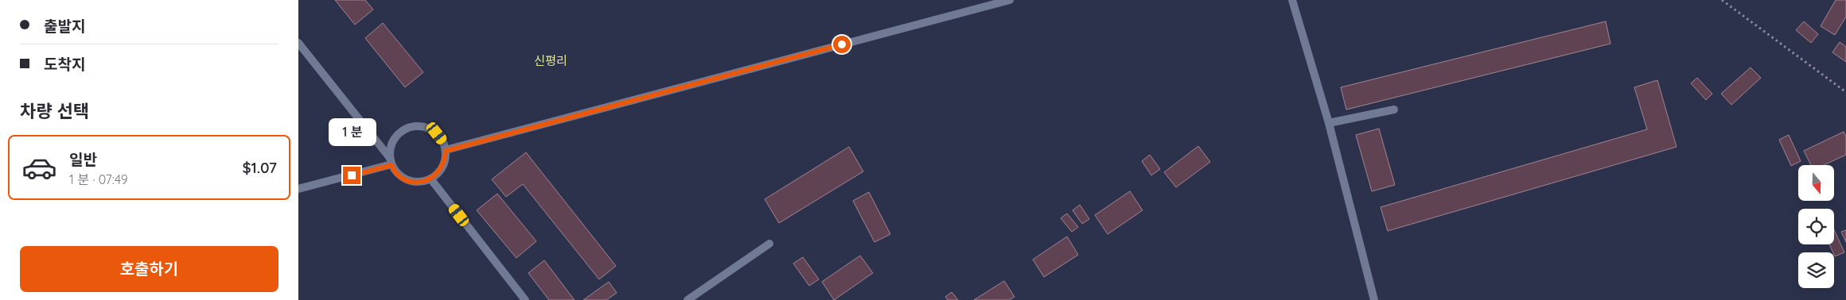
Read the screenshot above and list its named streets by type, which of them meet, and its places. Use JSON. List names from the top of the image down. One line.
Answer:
{"districts":["신평리"],"north":"bottom","page":{"banner":["출발지","도착지"],"heading":"차량 선택","bubble":"1 분","list":[{"name":"일반","note":"1 분 · 07:49","value":"$1.07"}],"buttons":"호출하기"}}
